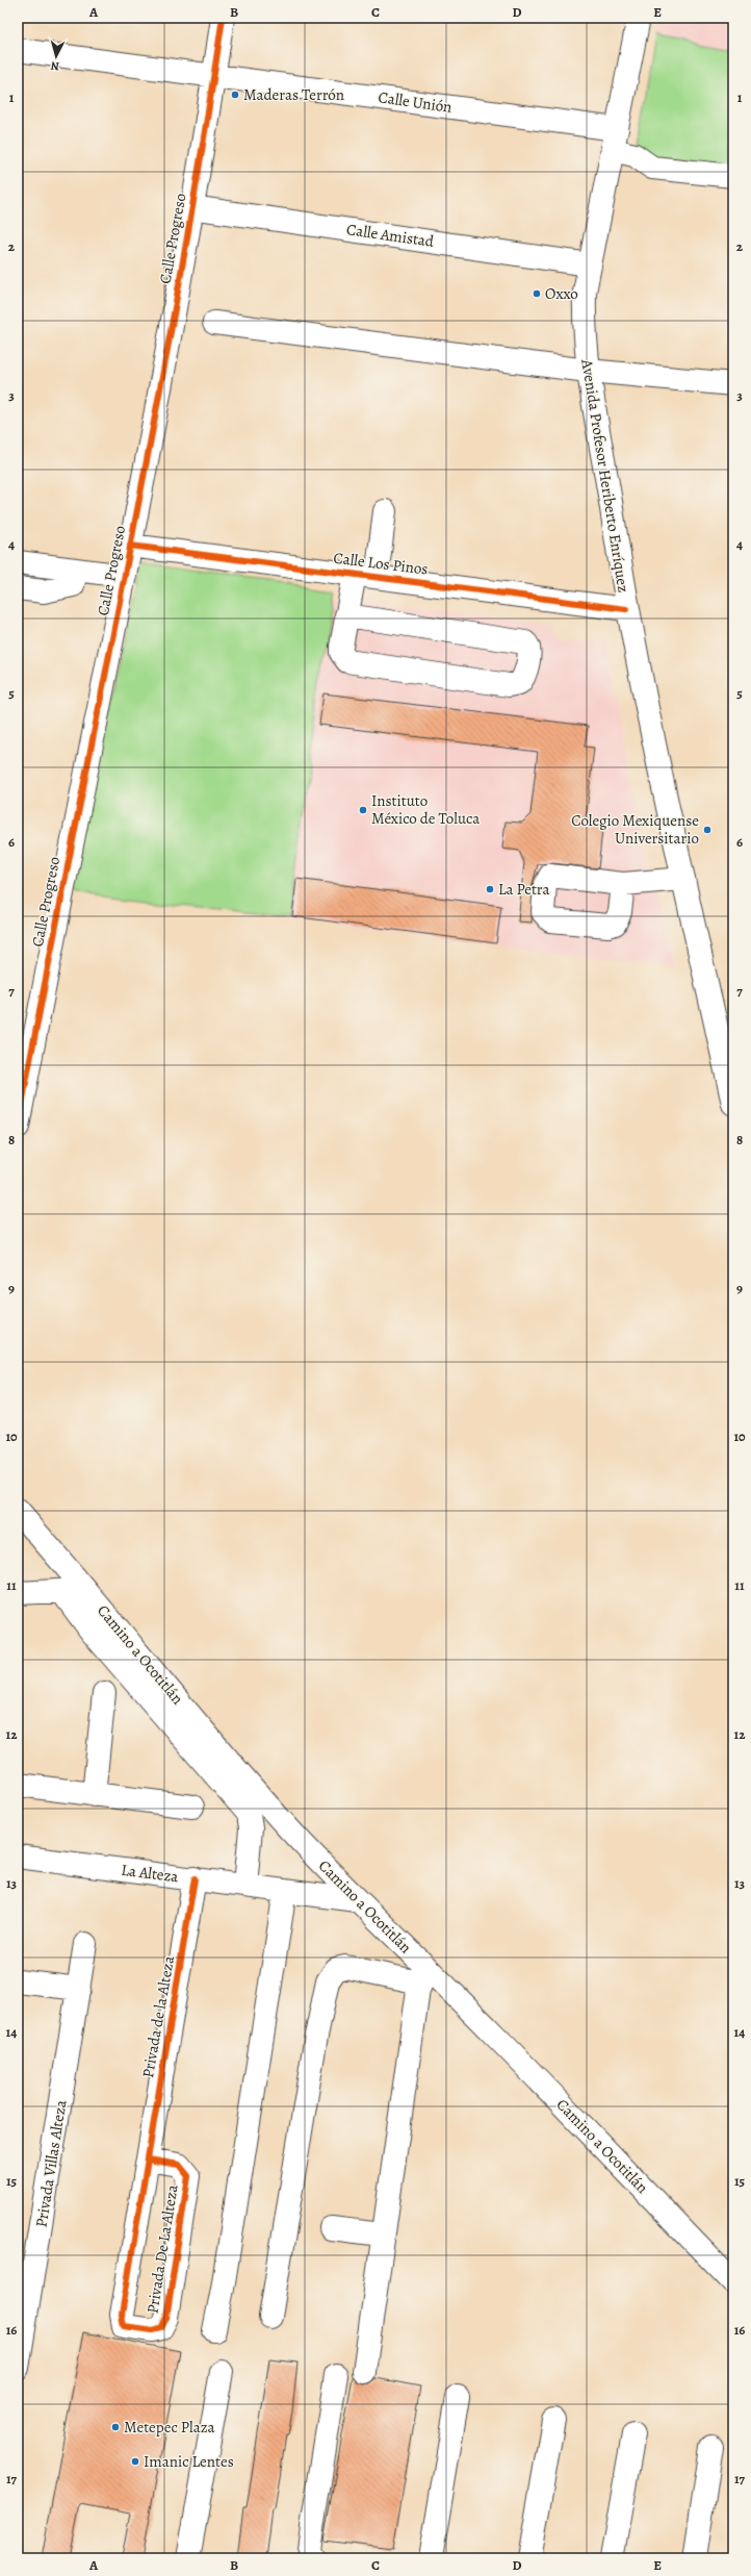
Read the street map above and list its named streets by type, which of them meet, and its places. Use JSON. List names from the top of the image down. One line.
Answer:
{"streets":{"street":["Calle Unión","Calle Amistad","Calle Progreso","Avenida Profesor Heriberto Enríquez","Calle Los Pinos","Camino a Ocotitlán","La Alteza","Privada de la Alteza","Privada Villas Alteza","Privada De La Alteza"]},"crossings":[["Calle Unión","Calle Progreso"],["Calle Unión","Avenida Profesor Heriberto Enríquez"],["Calle Amistad","Calle Progreso"],["Calle Amistad","Avenida Profesor Heriberto Enríquez"],["Calle Progreso","Calle Los Pinos"],["Avenida Profesor Heriberto Enríquez","Calle Los Pinos"],["Camino a Ocotitlán","La Alteza"],["La Alteza","Privada de la Alteza"],["Privada de la Alteza","Privada De La Alteza"]],"places":["Maderas Terrón","Oxxo","Instituto México de Toluca","Colegio Mexiquense Universitario","La Petra","Metepec Plaza","Imanic Lentes"],"north":"bottom","grid":{"columns":["A","B","C","D","E"],"rows":["1","2","3","4","5","6","7","8","9","10","11","12","13","14","15","16","17"]}}
